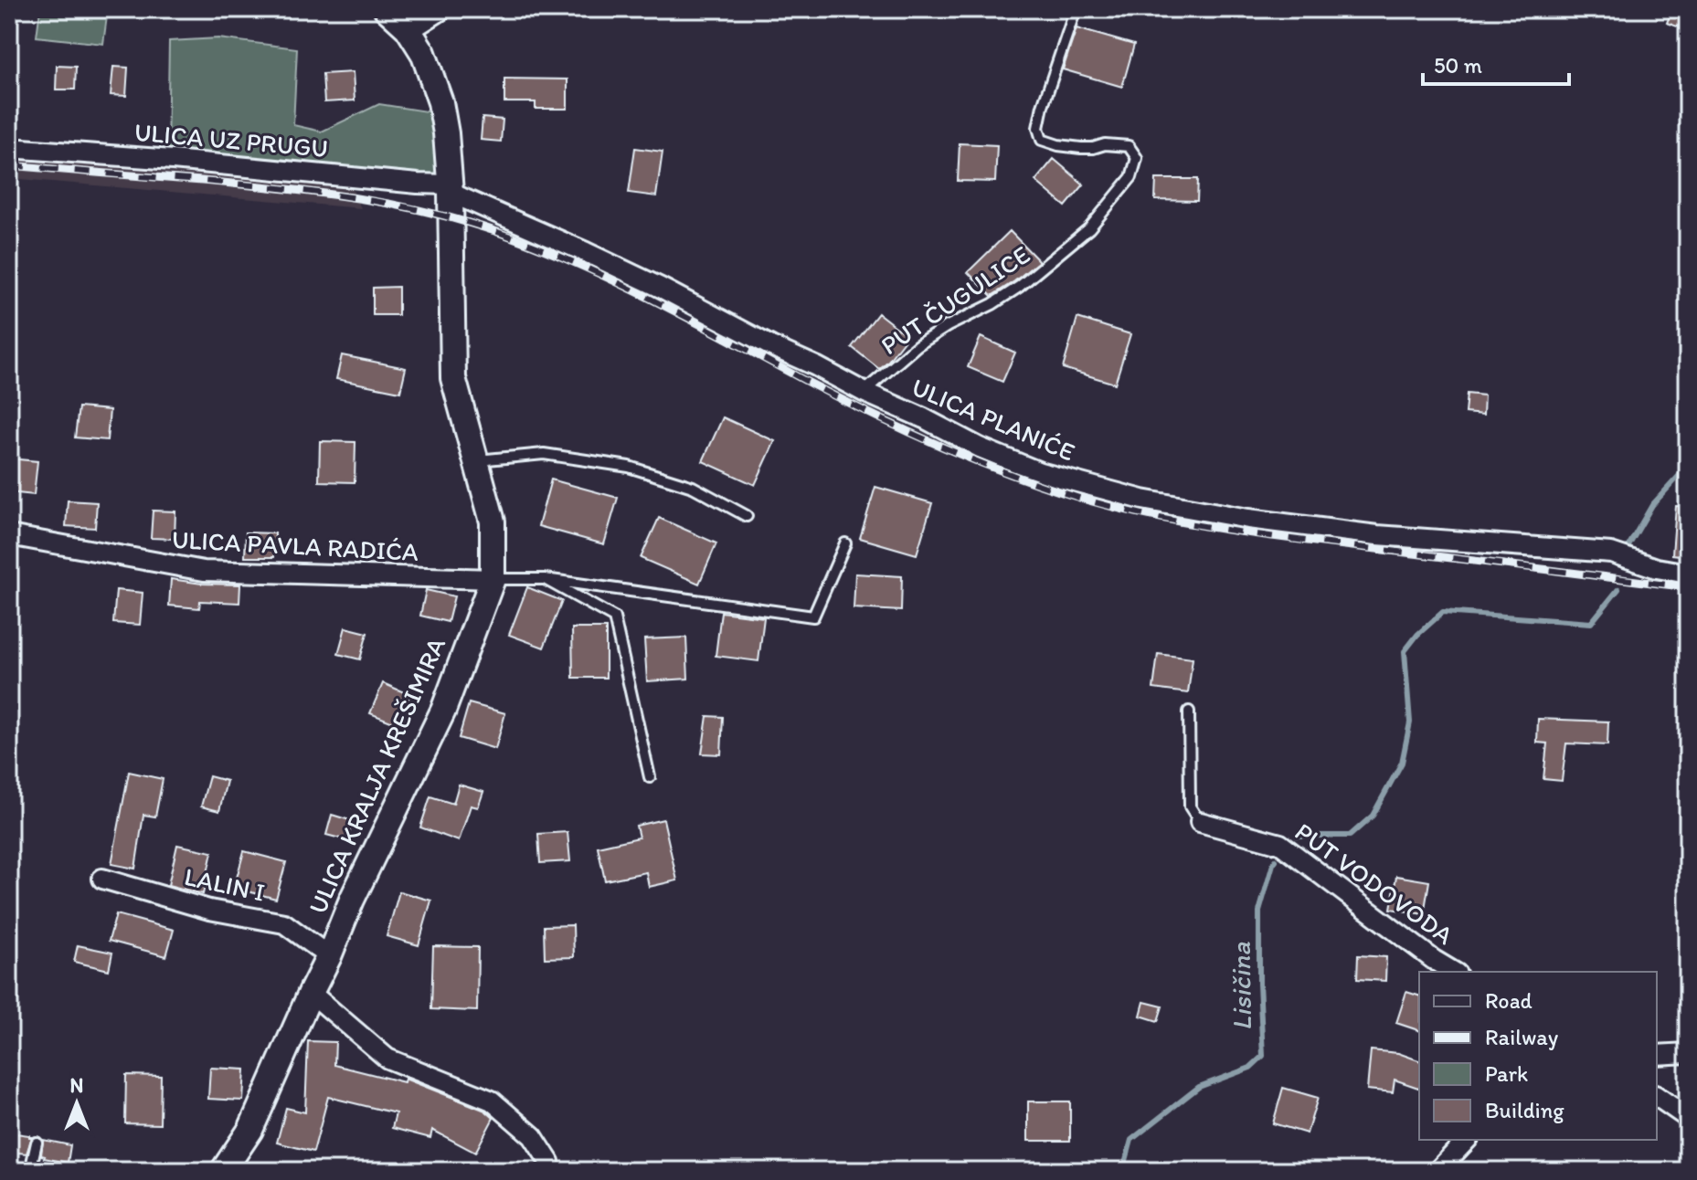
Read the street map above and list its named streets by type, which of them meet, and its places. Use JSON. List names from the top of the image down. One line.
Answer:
{"streets":{"street":["ULICA UZ PRUGU","ULICA PLANIĆE","ULICA PAVLA RADIĆA","ULICA KRALJA KREŠIMIRA","PUT VODOVODA","LALIN I"],"lane":["PUT ČUGULICE"]},"crossings":[["ULICA UZ PRUGU","ULICA PLANIĆE"],["ULICA UZ PRUGU","ULICA KRALJA KREŠIMIRA"],["PUT ČUGULICE","ULICA PLANIĆE"],["ULICA PLANIĆE","ULICA KRALJA KREŠIMIRA"],["ULICA PAVLA RADIĆA","ULICA KRALJA KREŠIMIRA"],["ULICA KRALJA KREŠIMIRA","LALIN I"]],"water":["Lisičina"],"legend":["Road","Railway","Park","Building"],"scale_bar":"50 m","north":"top"}
